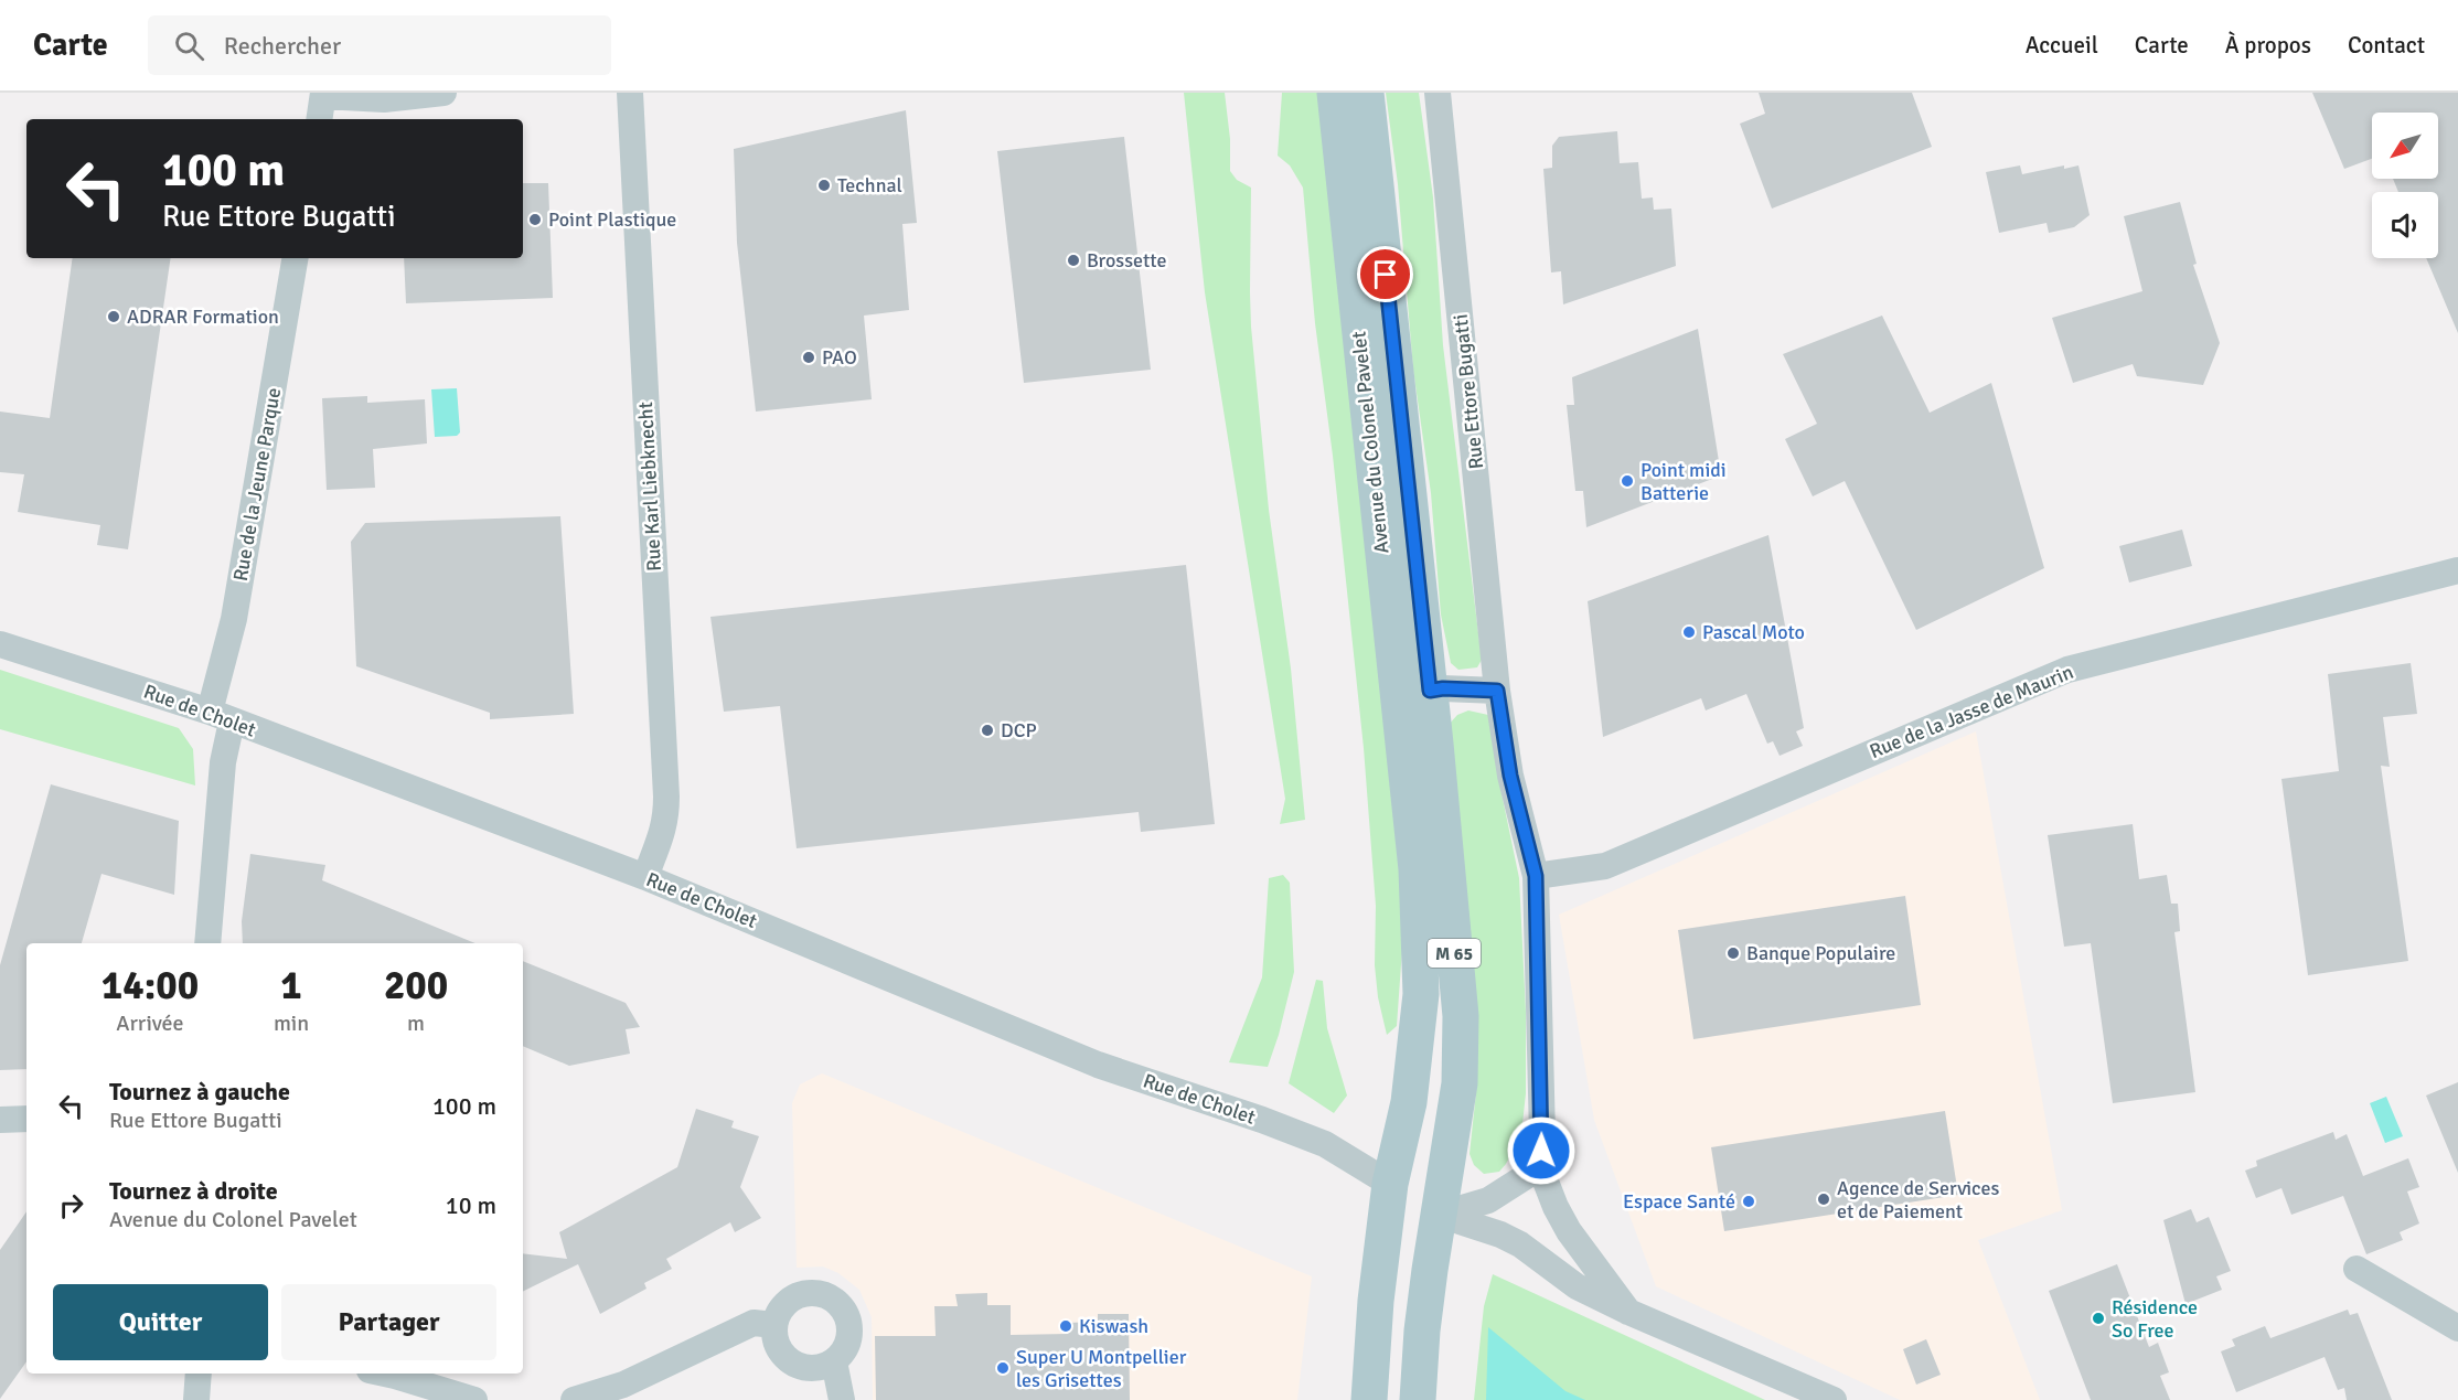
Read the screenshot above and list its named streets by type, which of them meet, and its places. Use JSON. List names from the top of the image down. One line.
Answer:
{"streets":{"main road":["Avenue du Colonel Pavelet","M 65"],"street":["Rue Ettore Bugatti","Rue de la Jeune Parque","Rue Karl Liebknecht","Rue de Cholet","Rue de la Jasse de Maurin"]},"crossings":[["Rue Ettore Bugatti","Rue de la Jasse de Maurin"],["Avenue du Colonel Pavelet","Rue de Cholet"],["Rue de la Jeune Parque","Rue de Cholet"],["Rue Karl Liebknecht","Rue de Cholet"]],"places":["Technal","Point Plastique","Brossette","ADRAR Formation","PAO","Point midi Batterie","Pascal Moto","DCP","Banque Populaire","Agence de Services et de Paiement","Espace Santé","Résidence So Free","Kiswash","Super U Montpellier les Grisettes"],"north":"bottom left","page":{"header":"Carte","search":"Rechercher","nav":["Accueil","Carte","À propos","Contact"],"turn":["100 m","Rue Ettore Bugatti"],"eta":["14:00","Arrivée","1","min","200","m"],"list":[{"name":"Tournez à gauche","note":"Rue Ettore Bugatti","value":"100 m"},{"name":"Tournez à droite","note":"Avenue du Colonel Pavelet","value":"10 m"}],"buttons":["Quitter","Partager"]}}
